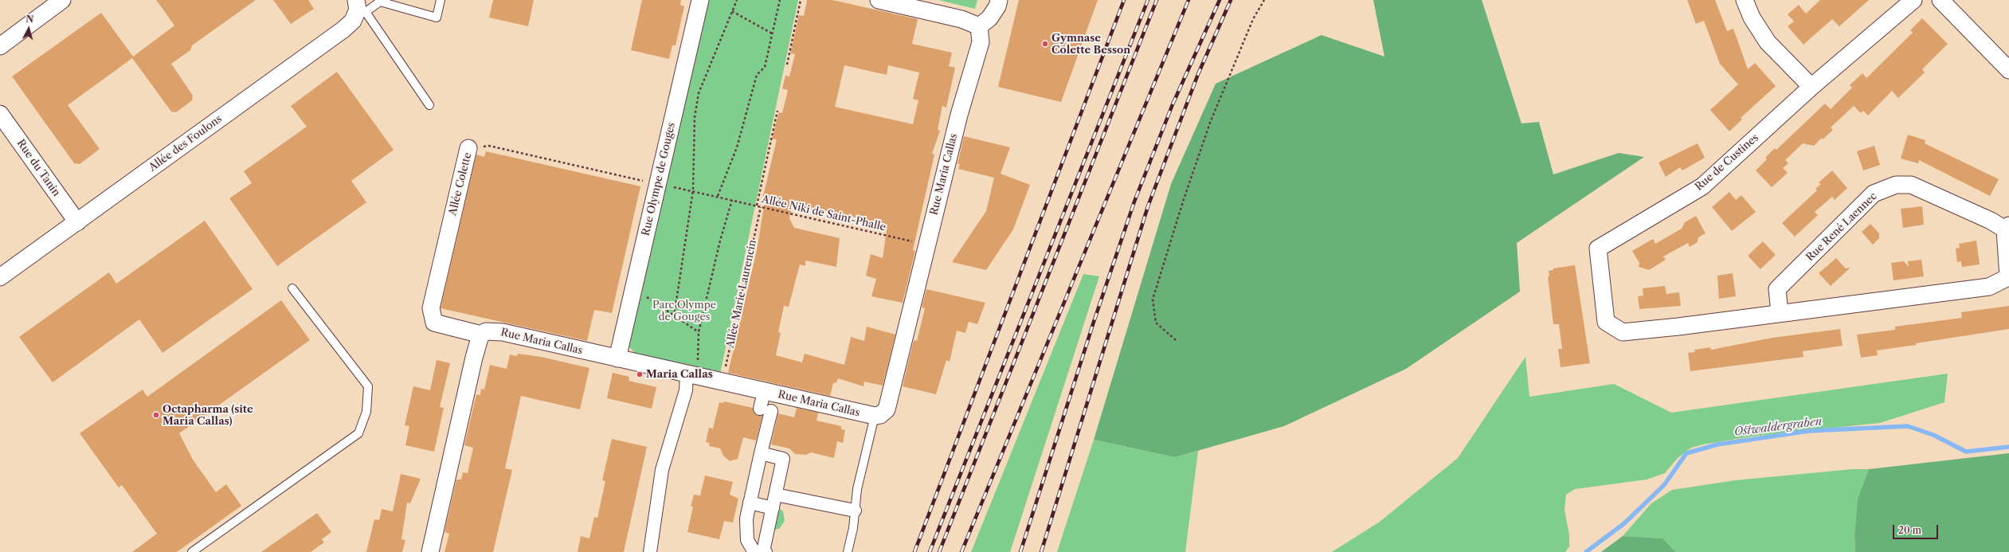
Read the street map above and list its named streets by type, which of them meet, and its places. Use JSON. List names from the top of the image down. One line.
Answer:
{"streets":{"street":["Allée des Foulons","Rue de Custines","Rue du Tanin","Rue Maria Callas","Rue Olympe de Gouges","Allée Colette","Rue René Laennec"],"path":["Allée Niki de Saint-Phalle","Allée Marie Laurencin"]},"crossings":[["Allée des Foulons","Rue du Tanin"],["Rue de Custines","Rue René Laennec"],["Rue Maria Callas","Rue Olympe de Gouges"],["Rue Maria Callas","Allée Colette"],["Rue Maria Callas","Allée Niki de Saint-Phalle"],["Rue Maria Callas","Allée Marie Laurencin"],["Rue Olympe de Gouges","Allée Colette"],["Allée Colette","Allée Niki de Saint-Phalle"],["Allée Niki de Saint-Phalle","Allée Marie Laurencin"]],"water":["Ostwaldergraben"],"parks":["Parc Olympe de Gouges"],"places":["Gymnase Colette Besson","Maria Callas","Octapharma (site Maria Callas)"],"scale_bar":"20 m","north":"top"}
